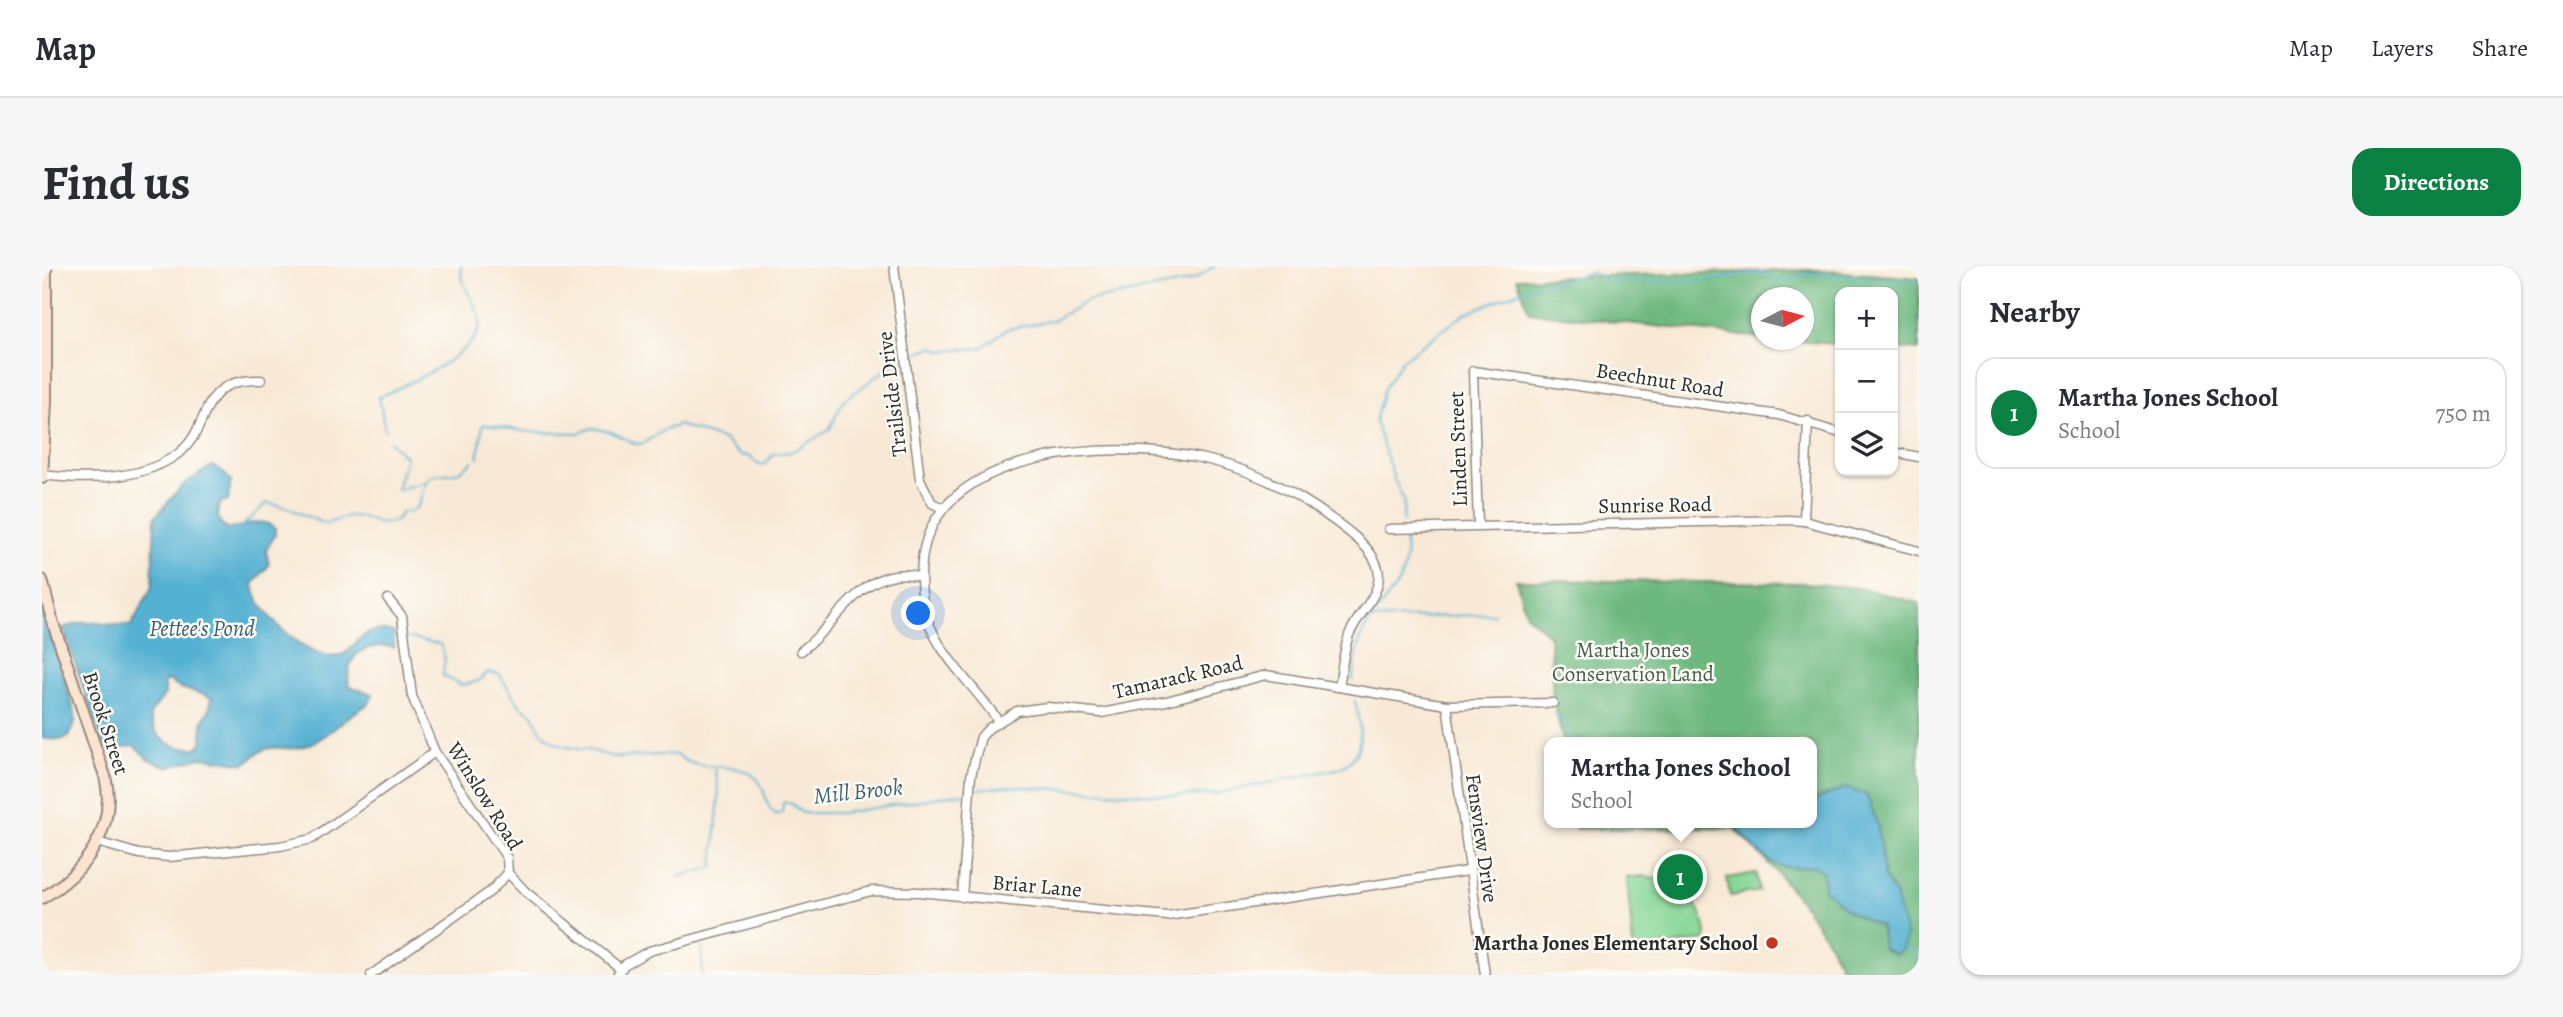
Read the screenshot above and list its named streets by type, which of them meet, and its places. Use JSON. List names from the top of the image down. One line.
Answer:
{"streets":{"street":["Beechnut Road","Trailside Drive","Linden Street","Sunrise Road","Tamarack Road","Brook Street","Winslow Road","Fensview Drive","Briar Lane"]},"crossings":[["Beechnut Road","Linden Street"],["Linden Street","Sunrise Road"],["Tamarack Road","Fensview Drive"],["Tamarack Road","Briar Lane"],["Winslow Road","Briar Lane"],["Fensview Drive","Briar Lane"]],"water":["Pettee's Pond","Mill Brook"],"parks":["Martha Jones Conservation Land"],"places":["Martha Jones Elementary School"],"north":"right","page":{"header":"Map","nav":["Map","Layers","Share"],"buttons":"Directions","title":"Find us","heading":"Nearby","map_buttons":["+","−"],"list":[{"mark":"1","name":"Martha Jones School","note":"School","value":"750 m"}],"popup":["Martha Jones School","School"],"pins":"1"}}
